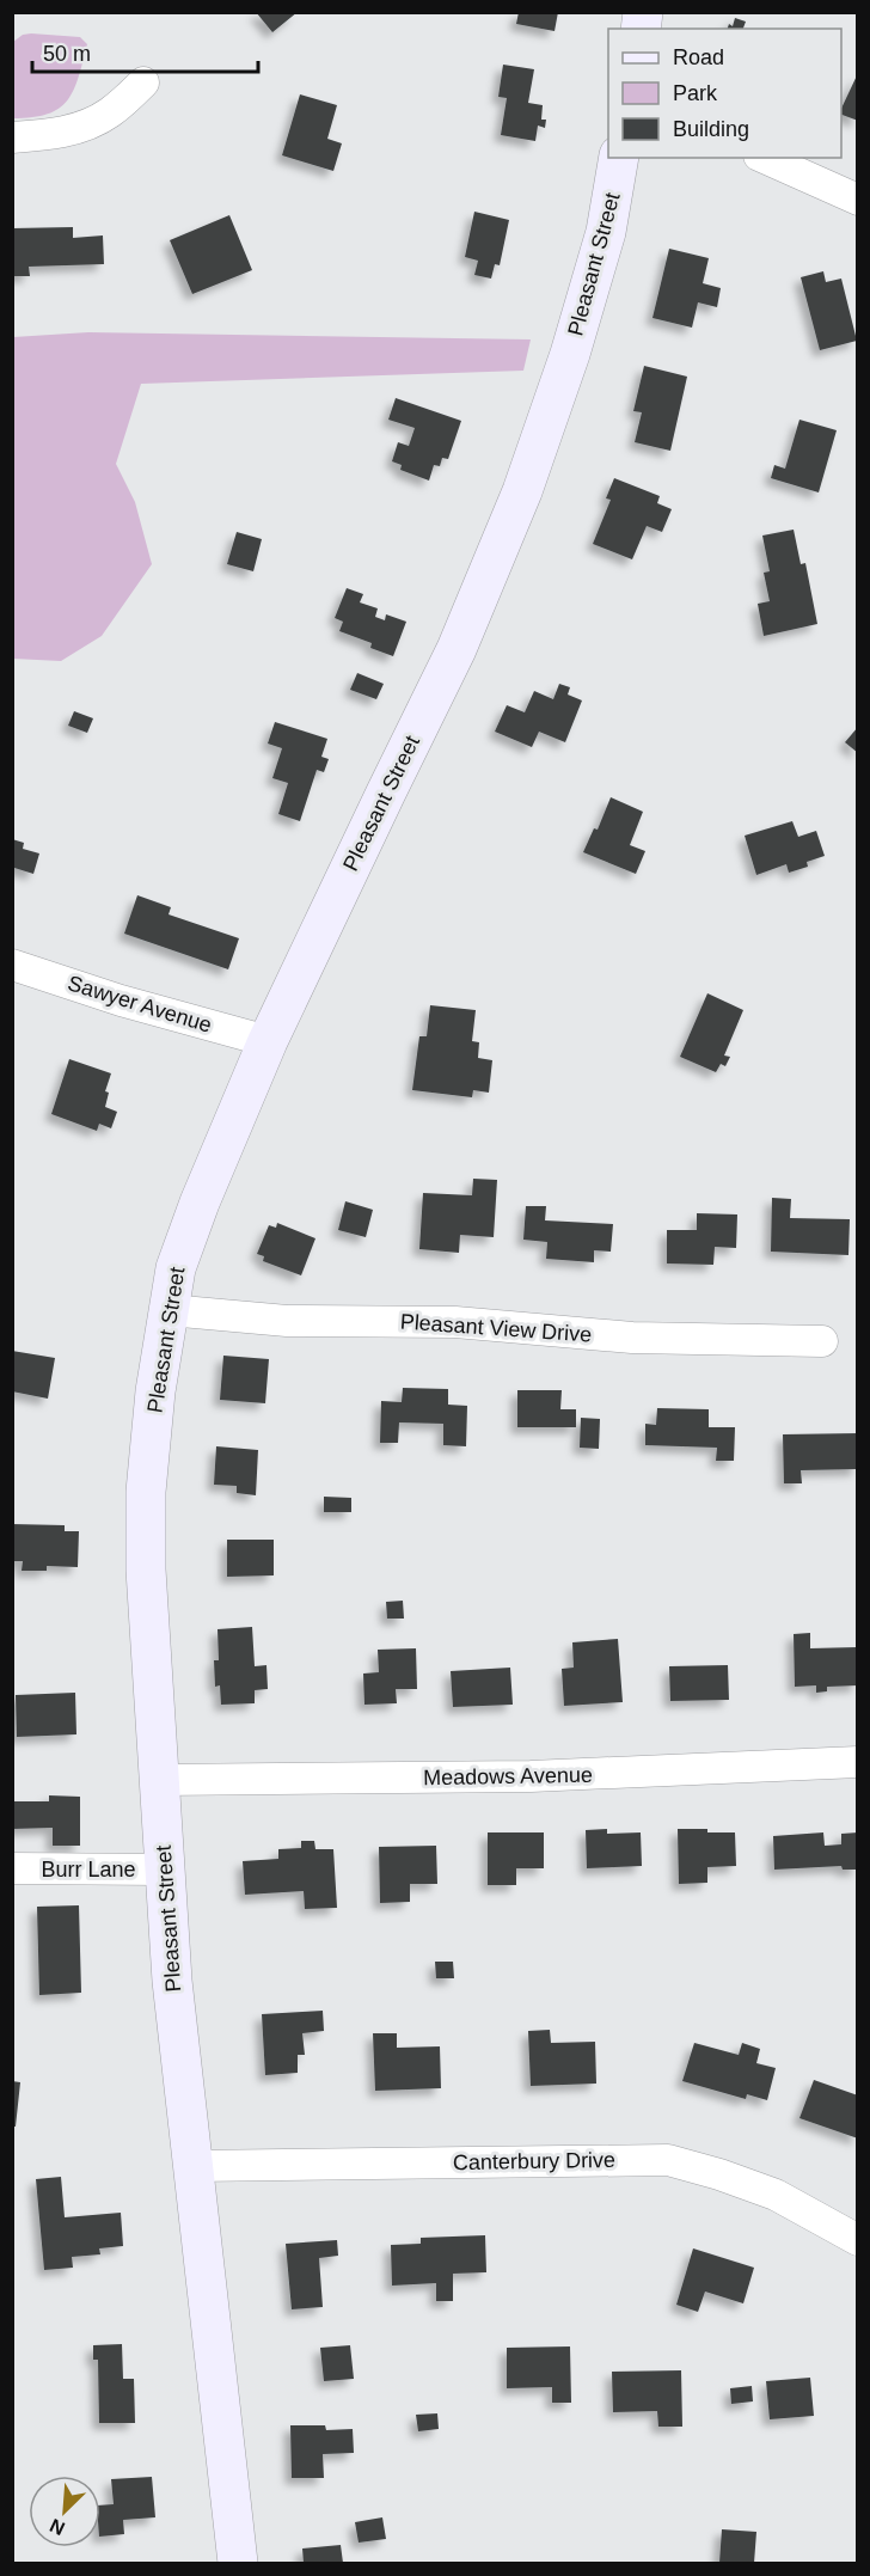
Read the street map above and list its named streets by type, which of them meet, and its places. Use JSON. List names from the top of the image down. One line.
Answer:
{"streets":{"main road":["Pleasant Street"],"street":["Sawyer Avenue","Pleasant View Drive","Meadows Avenue","Burr Lane","Canterbury Drive"]},"crossings":[["Pleasant Street","Sawyer Avenue"],["Pleasant Street","Pleasant View Drive"],["Pleasant Street","Meadows Avenue"],["Pleasant Street","Burr Lane"],["Pleasant Street","Canterbury Drive"]],"legend":["Road","Park","Building"],"scale_bar":"50 m","north":"bottom left"}
